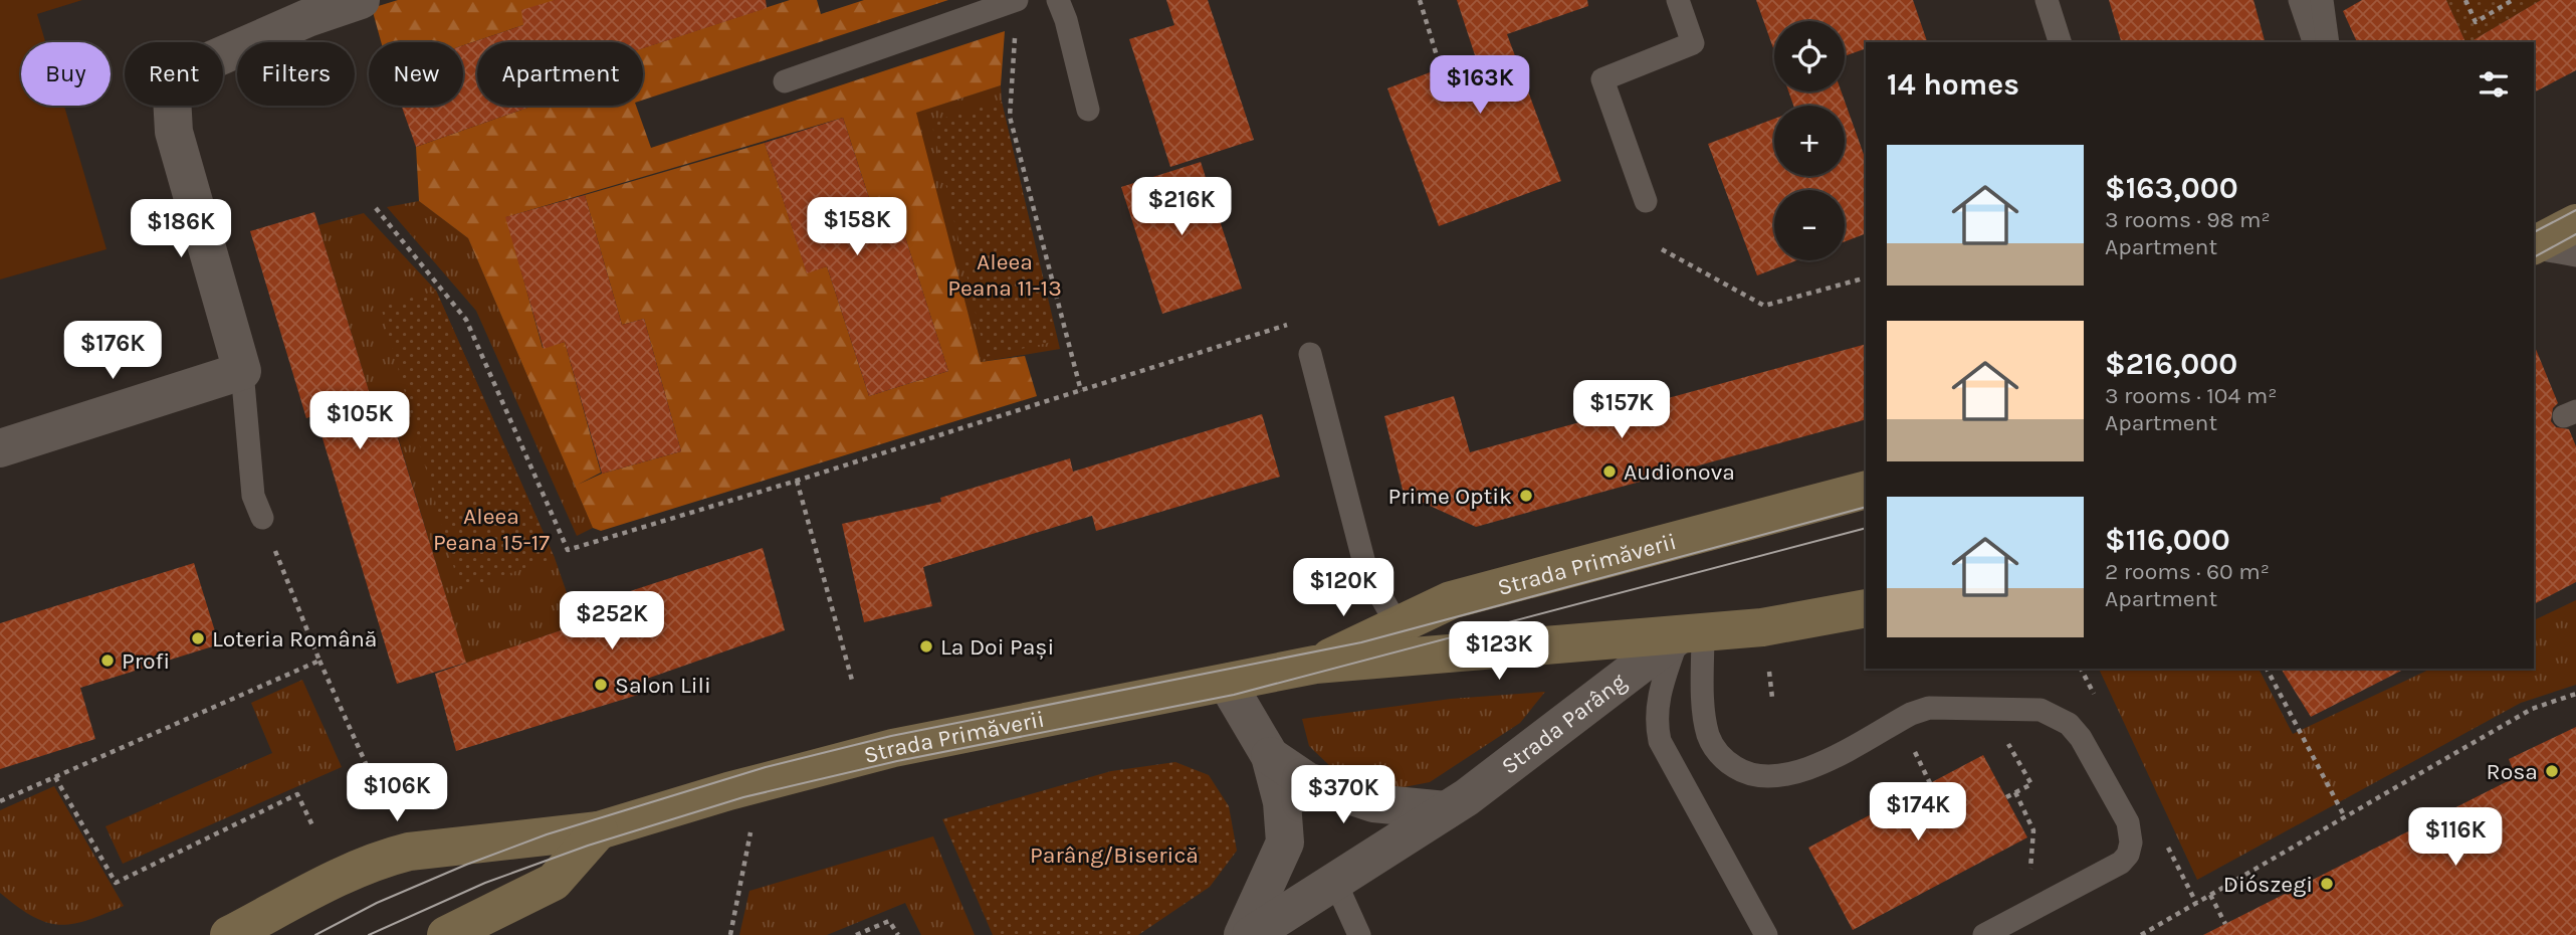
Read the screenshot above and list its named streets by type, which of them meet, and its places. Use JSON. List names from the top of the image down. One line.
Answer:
{"streets":{"main road":["Strada Primăverii"],"street":["Strada Parâng"]},"crossings":[["Strada Primăverii","Strada Parâng"]],"parks":["Aleea Peana 11-13","Aleea Peana 15-17","Parâng/Biserică"],"places":["Audionova","Prime Optik","Loteria Română","La Doi Pași","Profi","Salon Lili","Rosa","Diószegi"],"page":{"map_buttons":["+","−"],"chip":["Buy","Rent","Filters","New","Apartment"],"heading":"14 homes","price":["$163K","$216K","$158K","$186K","$176K","$157K","$105K","$120K","$252K","$123K","$106K","$370K","$174K","$116K"],"list":[{"name":"$163,000","note":"3 rooms · 98 m² · Apartment"},{"name":"$216,000","note":"3 rooms · 104 m² · Apartment"},{"name":"$116,000","note":"2 rooms · 60 m² · Apartment"}]}}
